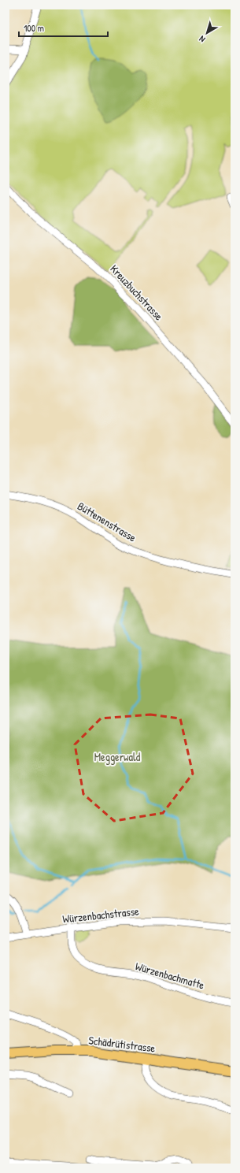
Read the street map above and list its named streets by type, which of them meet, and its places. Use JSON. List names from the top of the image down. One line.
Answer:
{"streets":{"main road":["Schädrütistrasse"],"street":["Kreuzbuchstrasse","Büttenenstrasse","Würzenbachstrasse","Würzenbachmatte"]},"crossings":[["Würzenbachstrasse","Würzenbachmatte"]],"parks":["Meggerwald"],"scale_bar":"100 m","north":"bottom left"}
